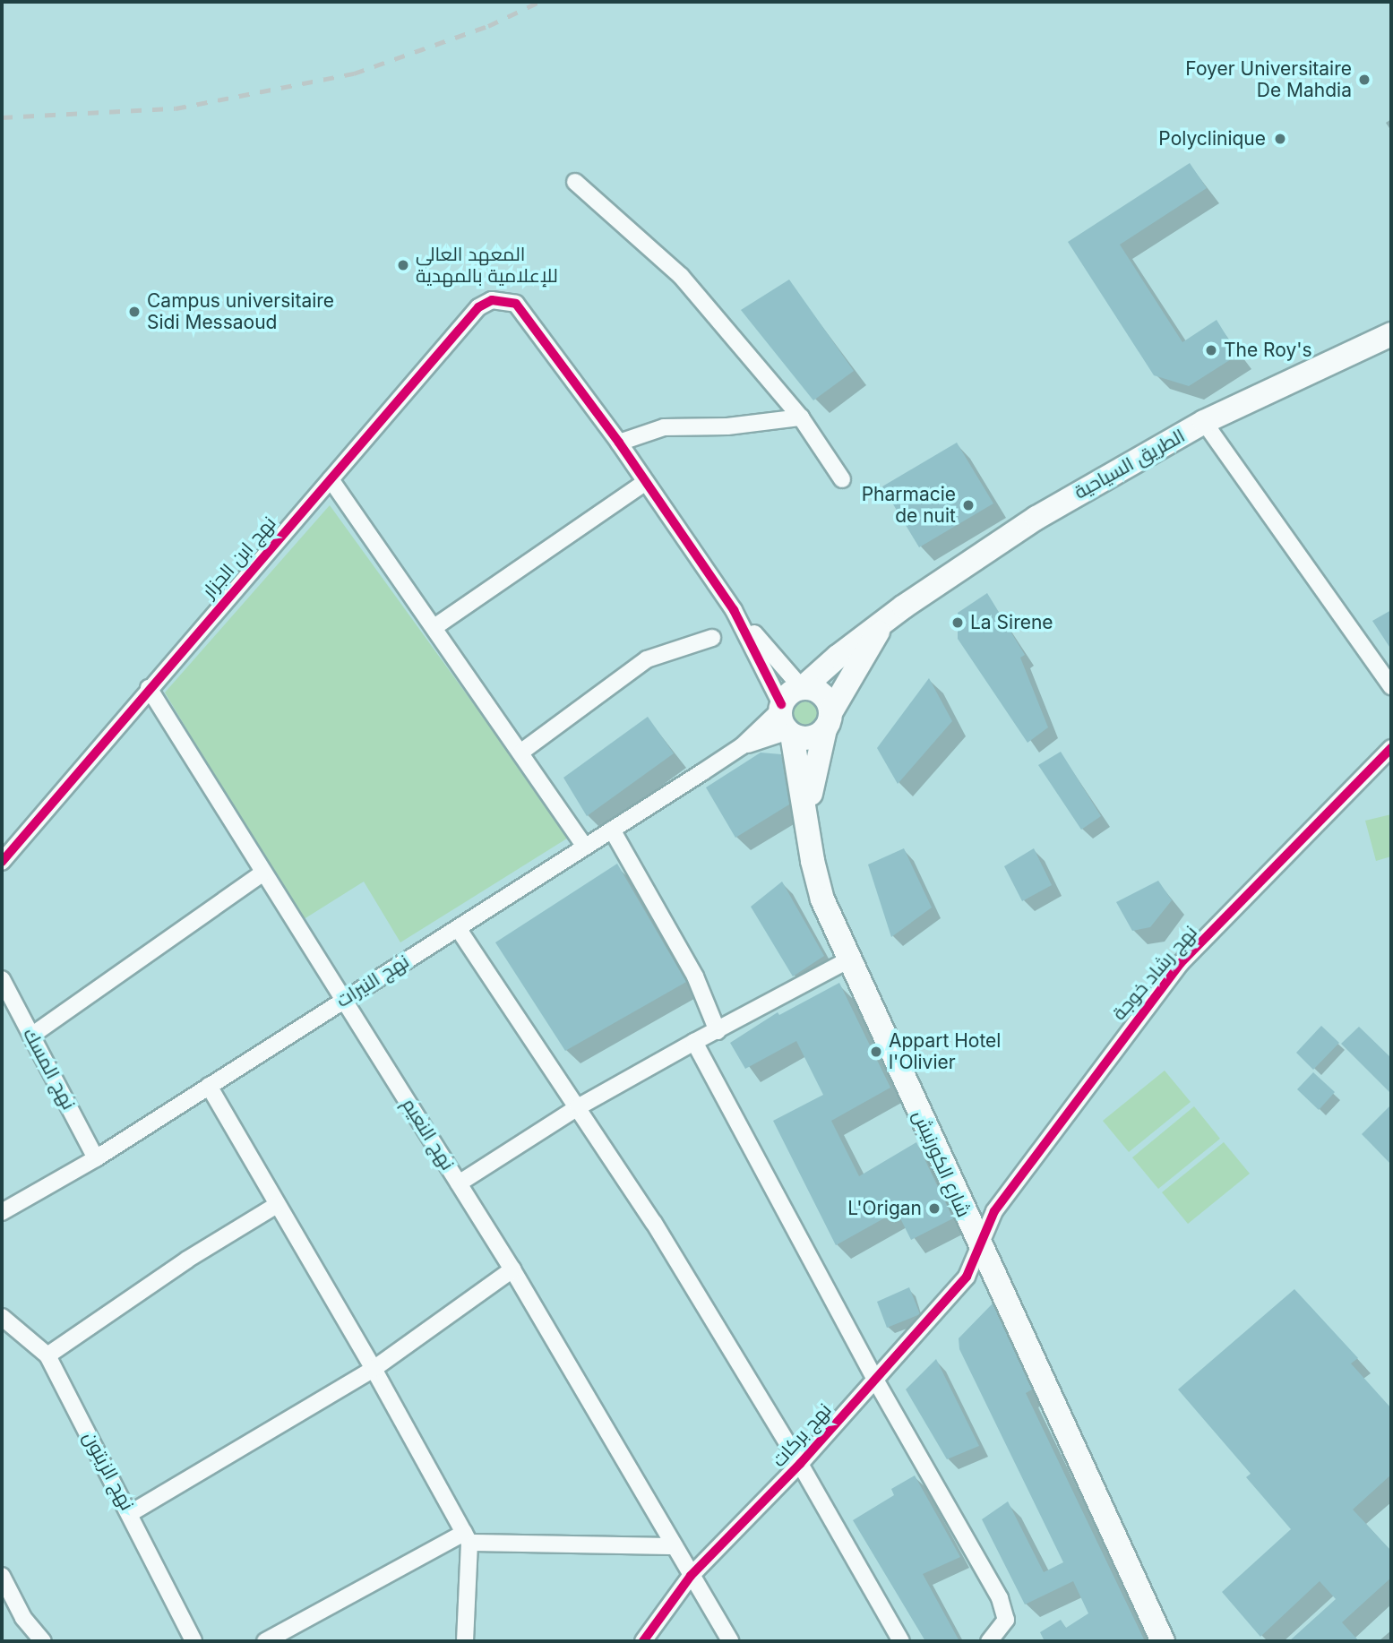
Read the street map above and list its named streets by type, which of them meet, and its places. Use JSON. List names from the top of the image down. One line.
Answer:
{"streets":{"main road":["الطريق السياحية","شارع الكورنيش"],"street":["نهج ابن الجزار","نهج رشاد خوجة","نهج النيرات","نهج المسك","نهج النعيم","نهج بركات","نهج الزيتون"]},"crossings":[["الطريق السياحية","شارع الكورنيش"],["نهج ابن الجزار","نهج النعيم"],["نهج رشاد خوجة","شارع الكورنيش"],["نهج رشاد خوجة","نهج بركات"],["نهج النيرات","نهج المسك"],["نهج النيرات","نهج النعيم"],["نهج النعيم","نهج بركات"],["شارع الكورنيش","نهج بركات"]],"places":["Foyer Universitaire De Mahdia","Polyclinique","المعهد العالي للإعلامية بالمهدية","Campus universitaire Sidi Messaoud","The Roy's","Pharmacie de nuit","La Sirene","Appart Hotel l'Olivier","L'Origan"]}
